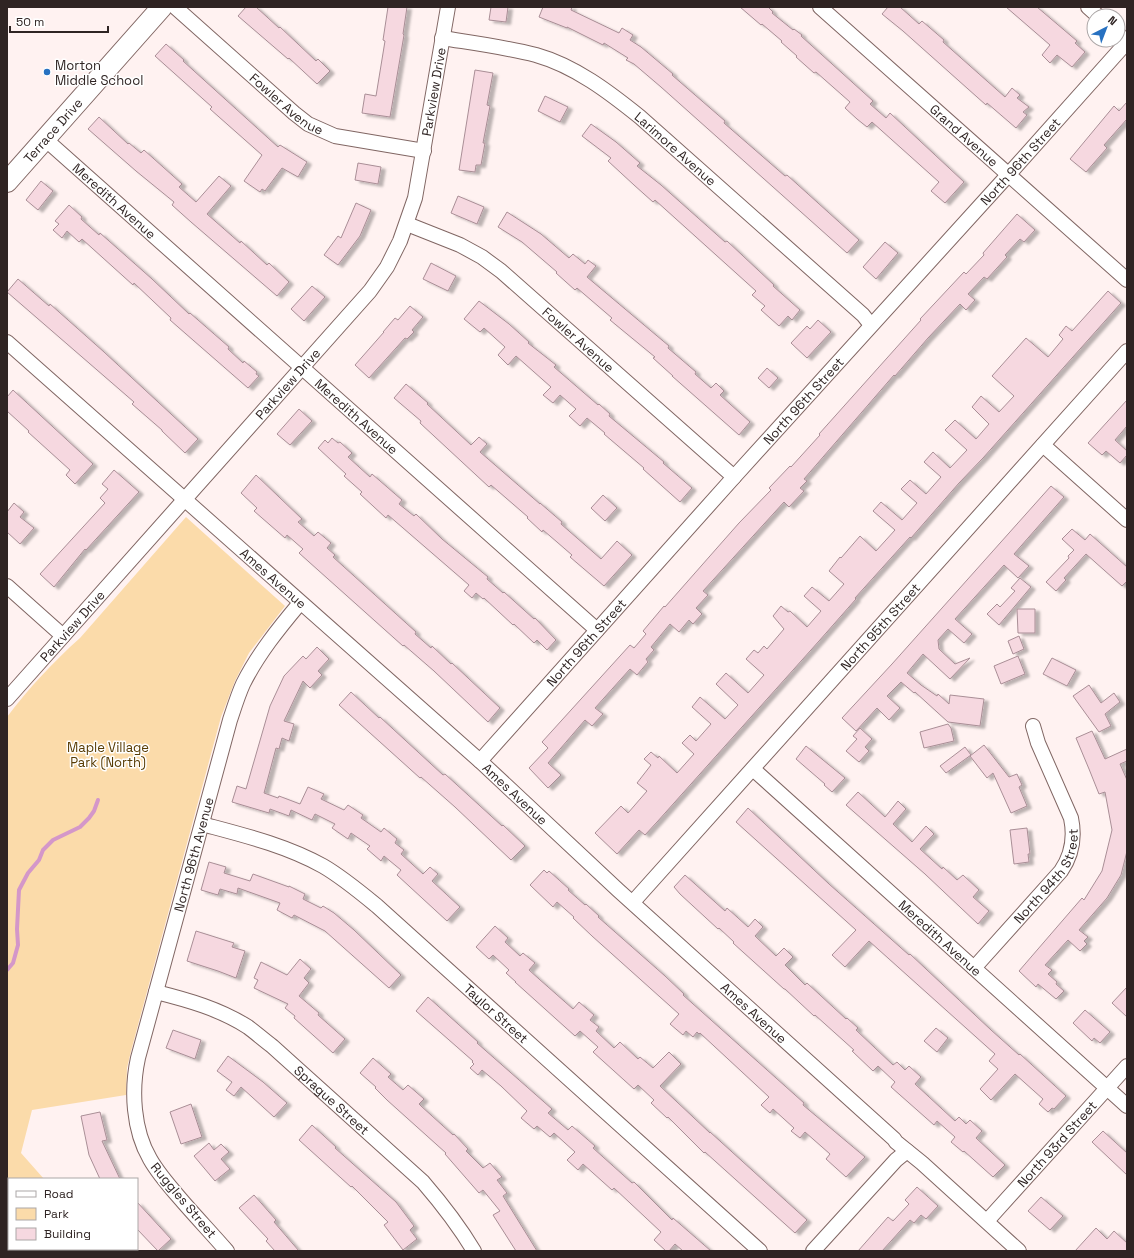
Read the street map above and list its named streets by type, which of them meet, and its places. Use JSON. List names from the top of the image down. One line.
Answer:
{"streets":{"street":["Parkview Drive","Fowler Avenue","Terrace Drive","Grand Avenue","Larimore Avenue","North 96th Street","Meredith Avenue","Ames Avenue","North 95th Street","North 96th Avenue","North 94th Street","Taylor Street","Sprague Street","North 93rd Street","Ruggles Street"]},"crossings":[["Parkview Drive","Fowler Avenue"],["Parkview Drive","Larimore Avenue"],["Parkview Drive","Meredith Avenue"],["Parkview Drive","Ames Avenue"],["Fowler Avenue","North 96th Street"],["Terrace Drive","Meredith Avenue"],["Grand Avenue","North 96th Street"],["Larimore Avenue","North 96th Street"],["North 96th Street","Meredith Avenue"],["North 96th Street","Ames Avenue"],["Meredith Avenue","North 95th Street"],["Meredith Avenue","North 94th Street"],["Meredith Avenue","North 93rd Street"],["Ames Avenue","North 95th Street"],["Ames Avenue","North 96th Avenue"],["Ames Avenue","North 93rd Street"],["North 96th Avenue","Taylor Street"],["North 96th Avenue","Sprague Street"],["North 96th Avenue","Ruggles Street"]],"parks":["Maple Village Park (North)"],"places":["Morton Middle School"],"legend":["Road","Park","Building"],"scale_bar":"50 m","north":"top right"}
